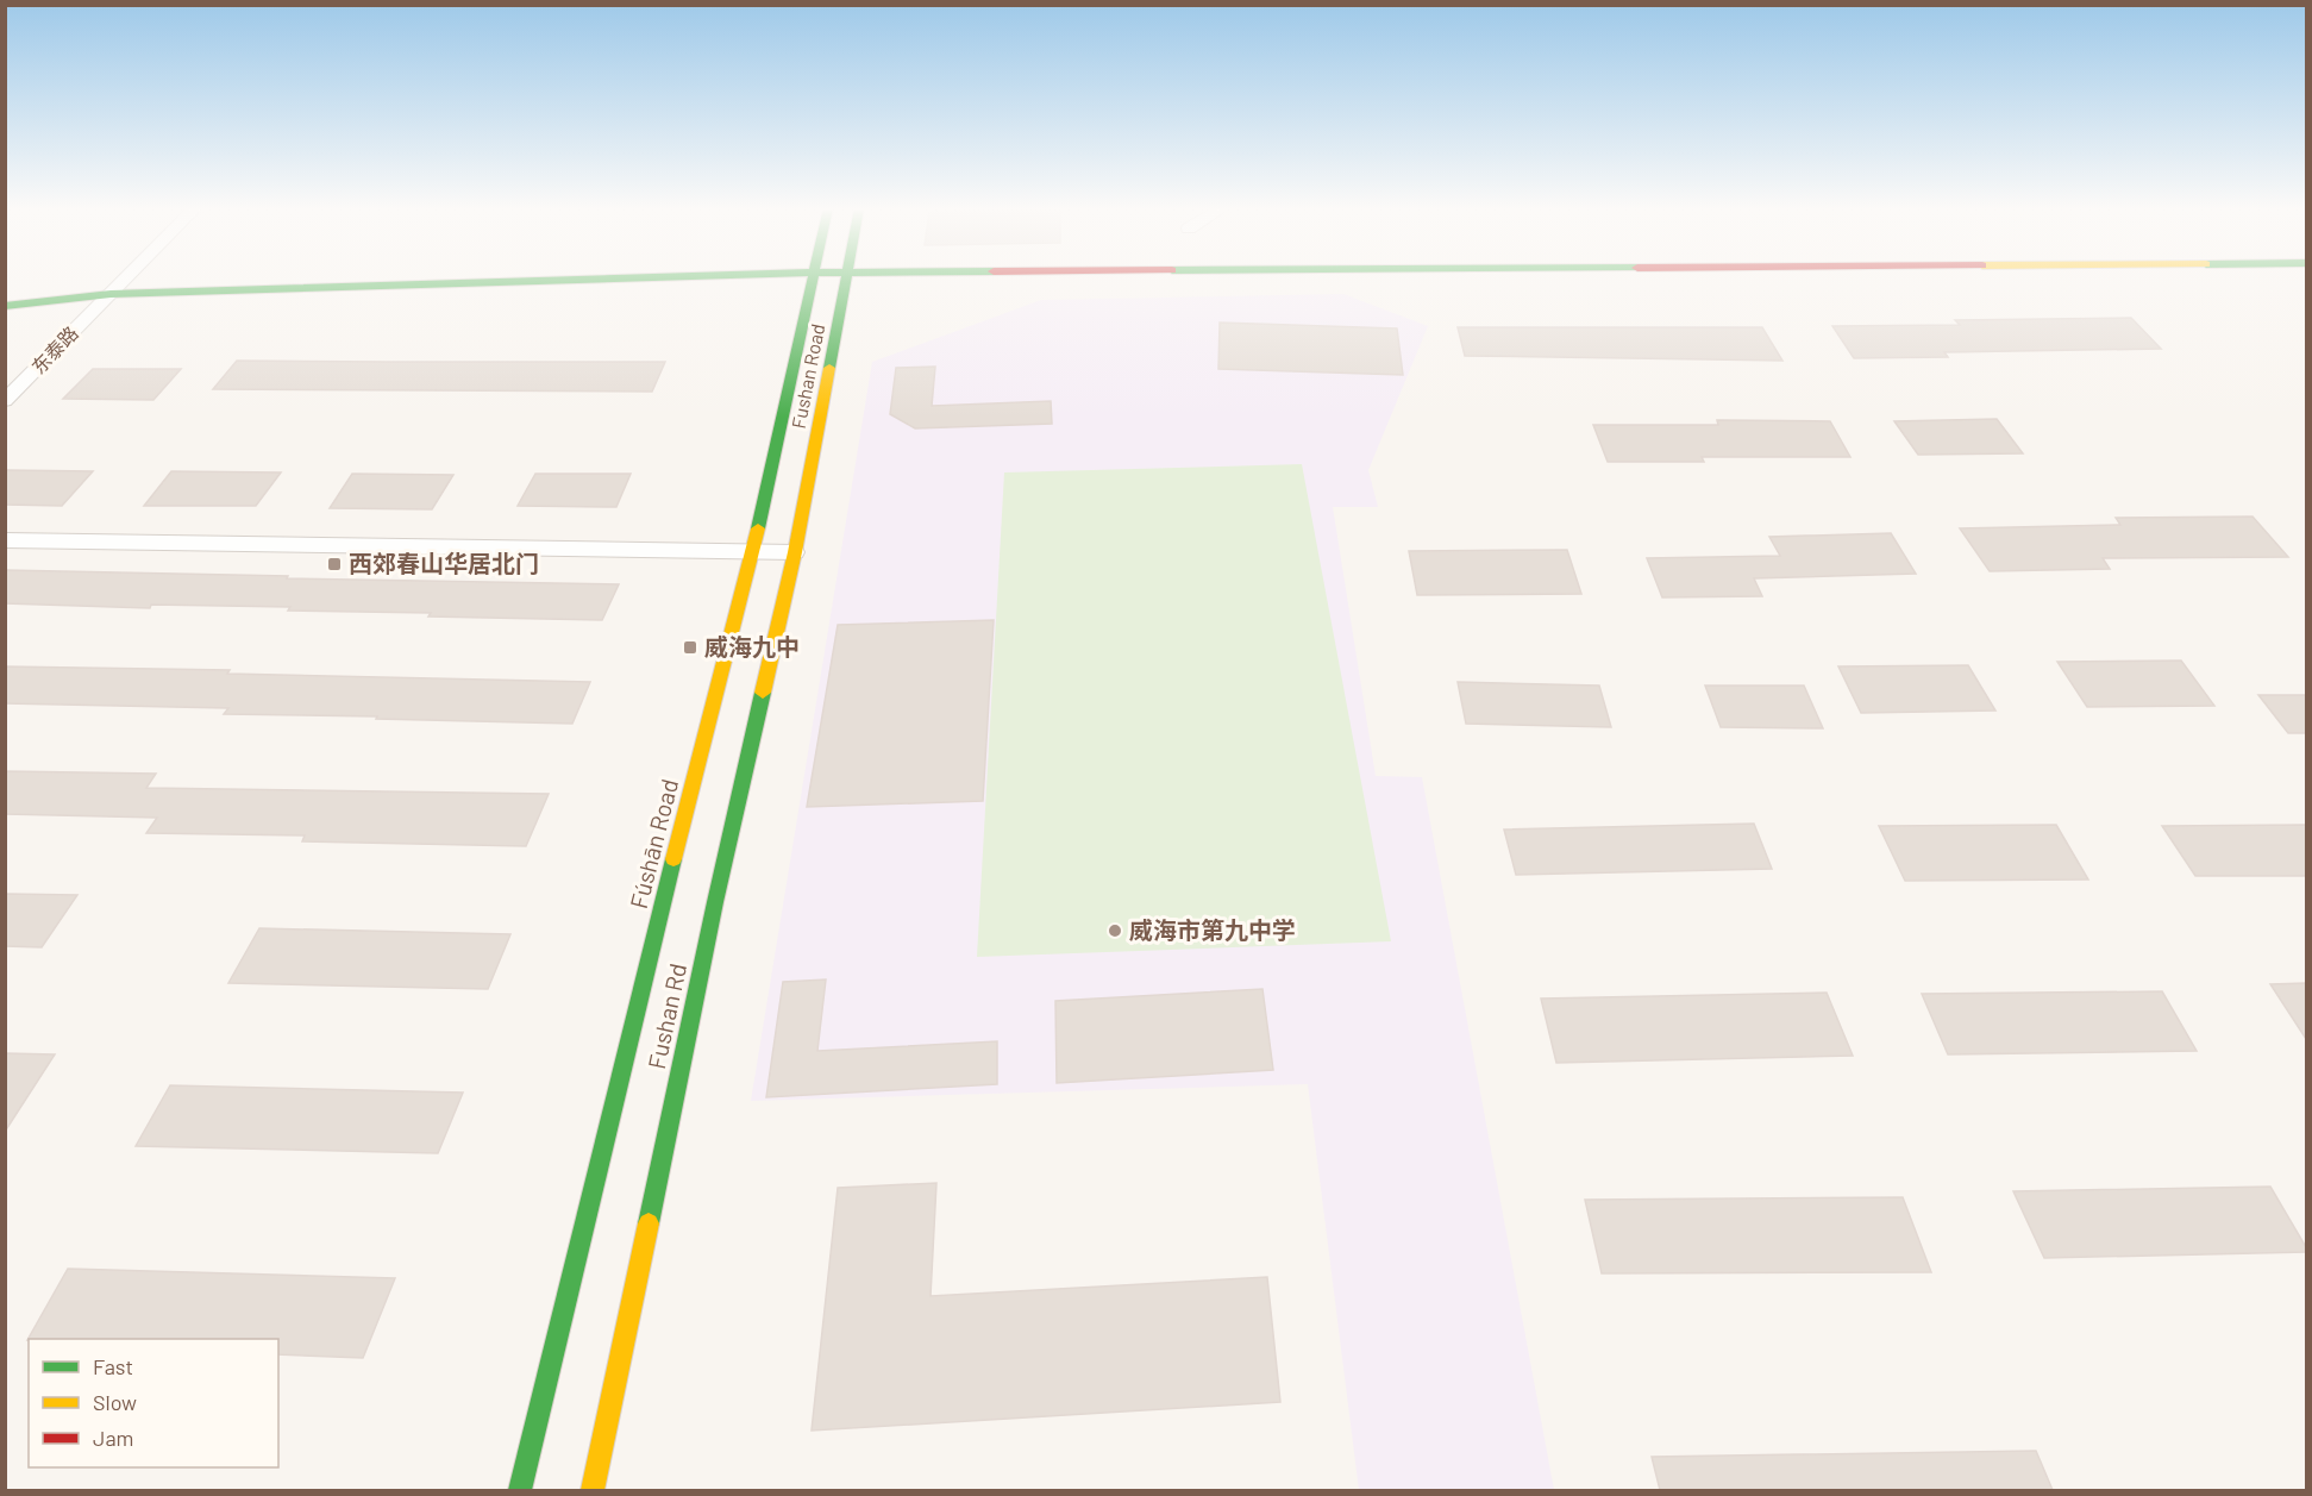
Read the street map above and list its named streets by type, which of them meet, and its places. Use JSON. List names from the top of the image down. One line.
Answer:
{"streets":{"main road":["Fushan Road","Fúshān Road","Fushan Rd"],"street":["东泰路"]},"crossings":[["Fushan Road","Fushan Rd"]],"places":{"transit":["西郊春山华居北门","威海九中"],"other":["威海市第九中学"]},"legend":["Fast","Slow","Jam"]}
